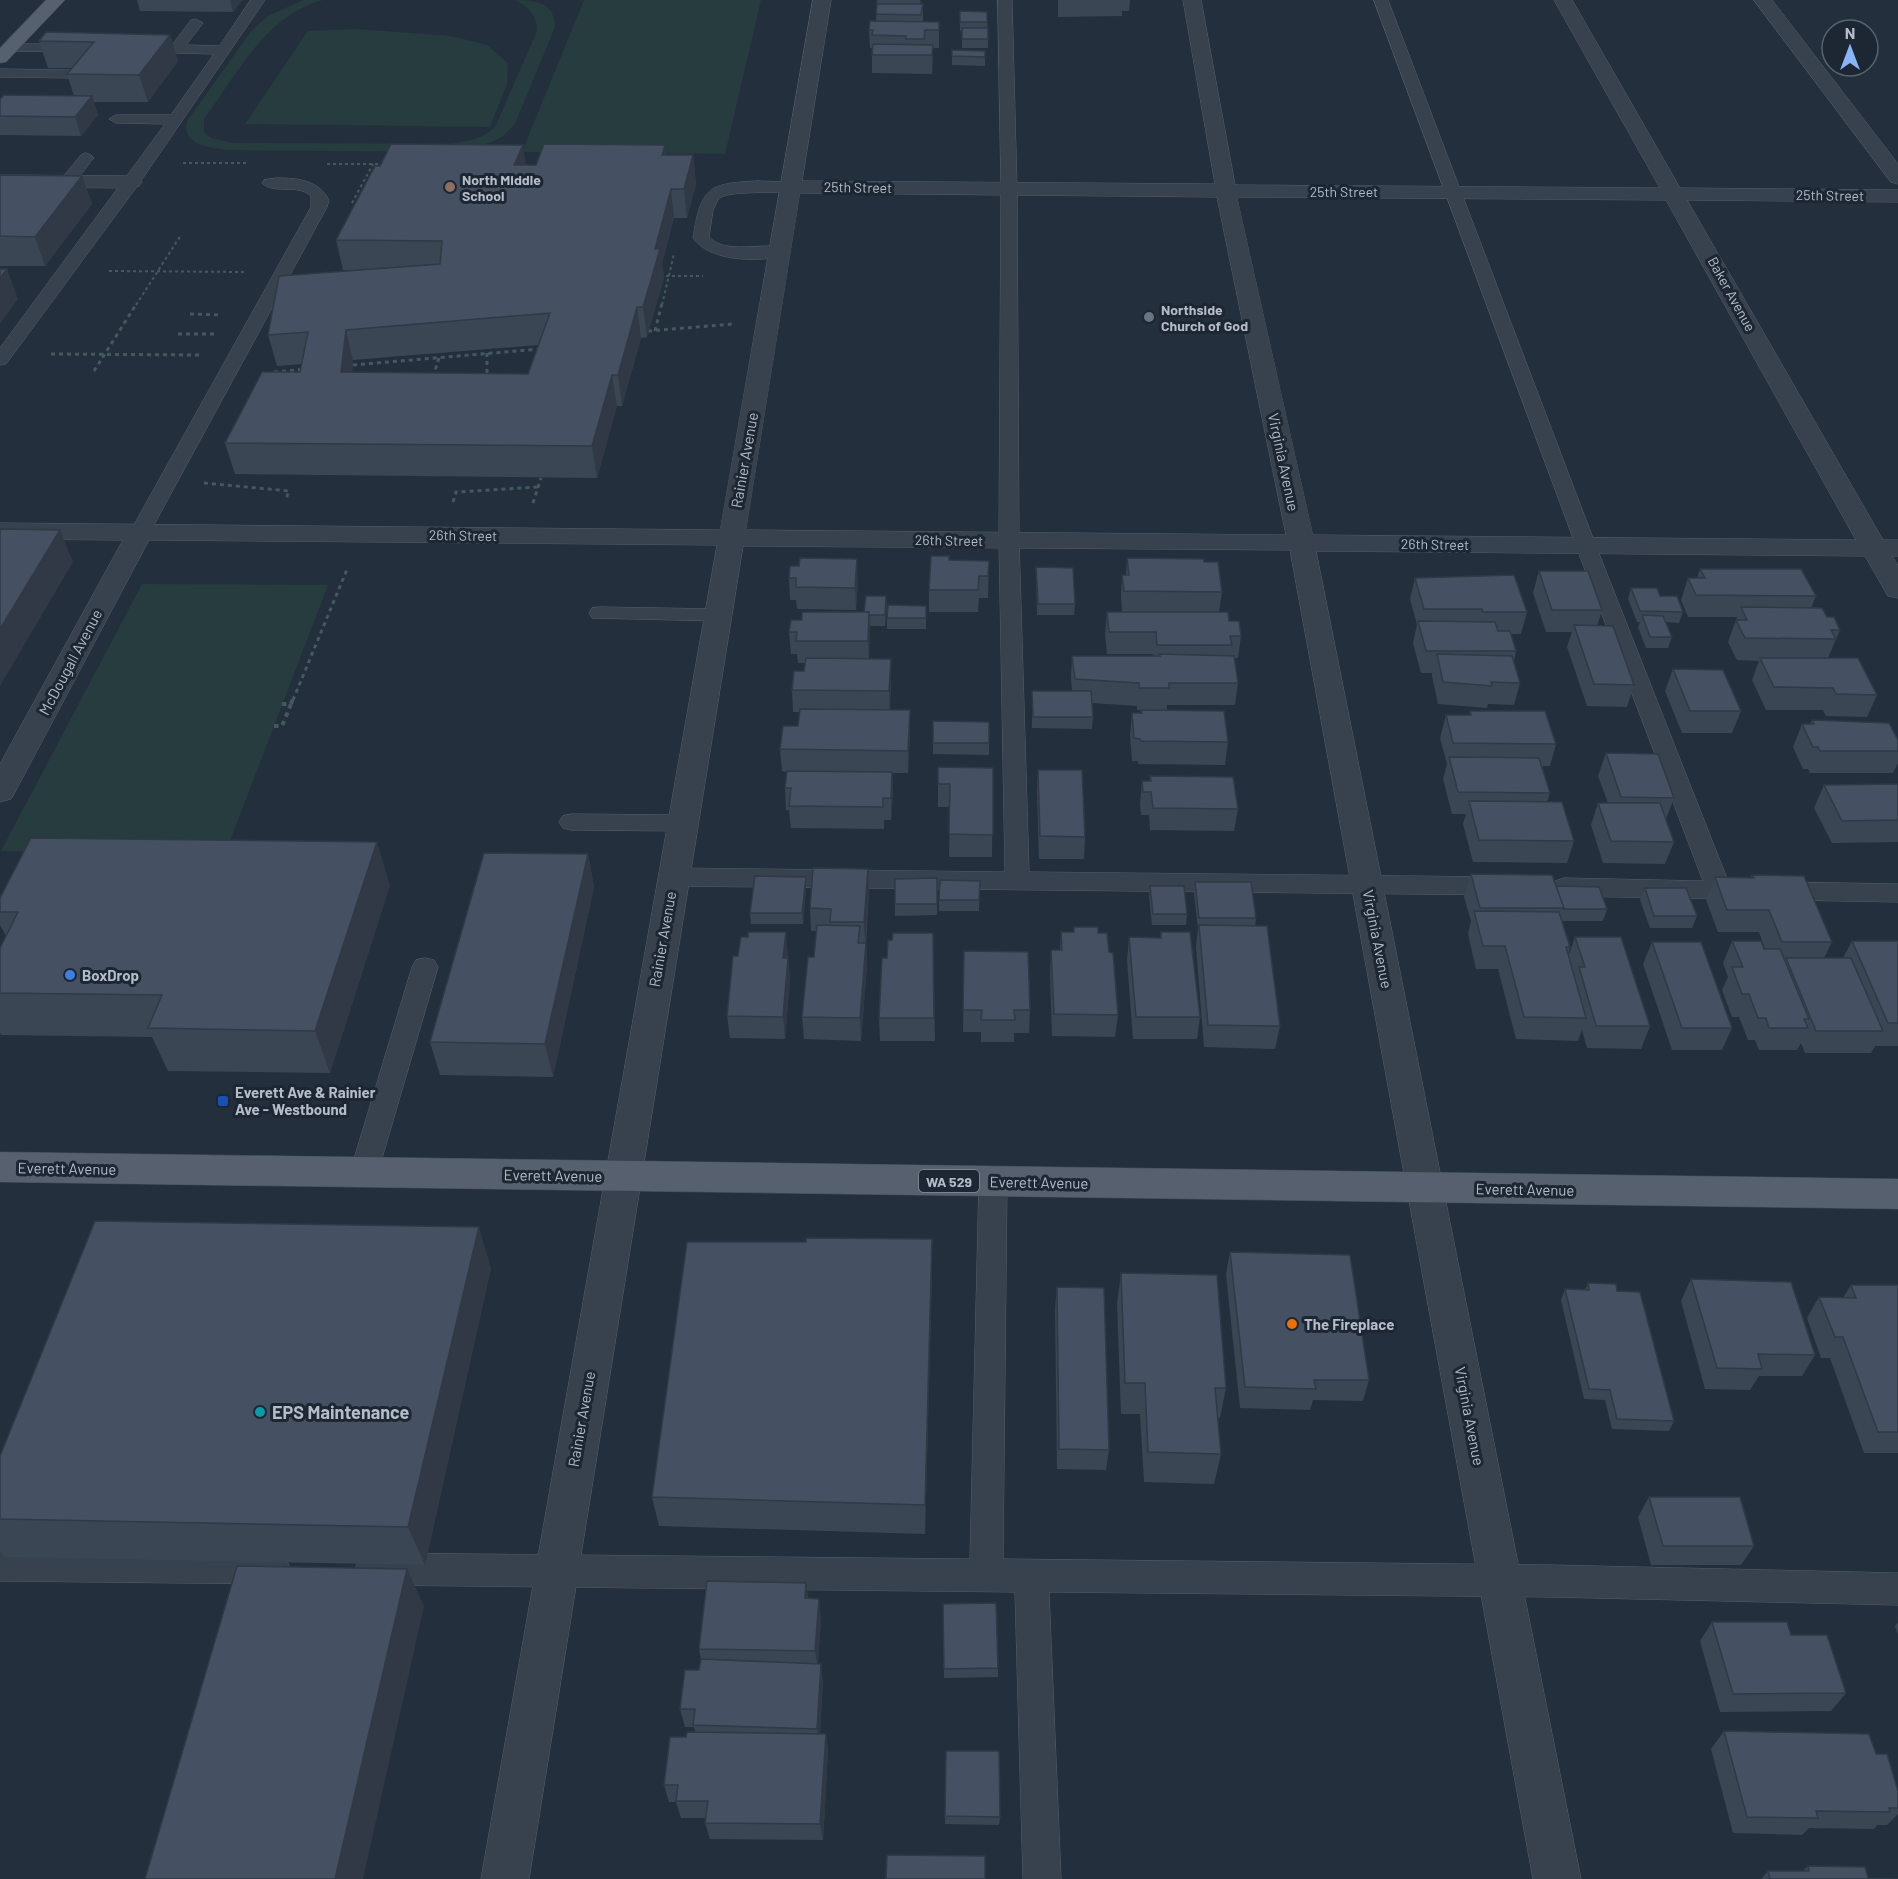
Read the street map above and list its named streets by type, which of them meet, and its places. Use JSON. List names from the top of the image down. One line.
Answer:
{"streets":{"main road":["Everett Avenue","WA 529"],"street":["25th Street","Baker Avenue","Rainier Avenue","Virginia Avenue","26th Street","McDougall Avenue"]},"crossings":[["25th Street","Baker Avenue"],["25th Street","Rainier Avenue"],["25th Street","Virginia Avenue"],["Baker Avenue","26th Street"],["Rainier Avenue","26th Street"],["Rainier Avenue","Everett Avenue"],["Virginia Avenue","26th Street"],["Virginia Avenue","Everett Avenue"],["26th Street","McDougall Avenue"]],"places":{"other":["North Middle School","Northside Church of God","BoxDrop","The Fireplace","EPS Maintenance"],"transit":["Everett Ave & Rainier Ave - Westbound"]},"north":"top"}
